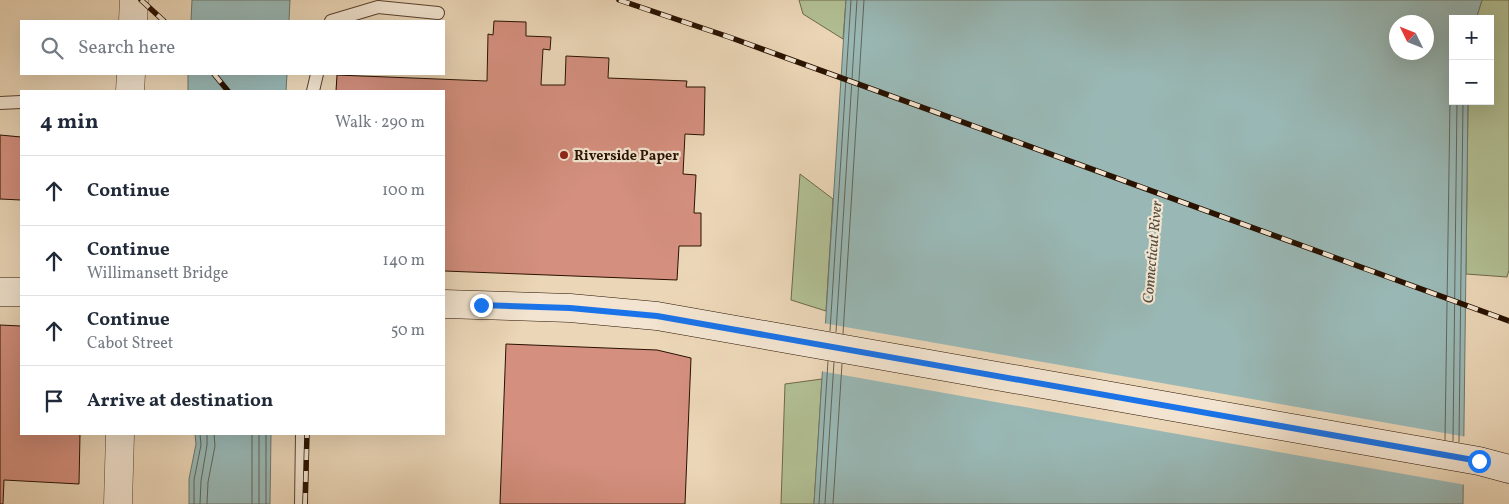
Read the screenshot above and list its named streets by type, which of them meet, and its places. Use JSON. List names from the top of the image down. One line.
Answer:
{"water":["Connecticut River"],"places":["Riverside Paper"],"north":"top left","page":{"map_buttons":["+","−"],"search":"Search here","heading":["4 min","Walk · 290 m"],"list":[["Continue","100 m"],["Continue","Willimansett Bridge","140 m"],["Continue","Cabot Street","50 m"],"Arrive at destination"]}}
